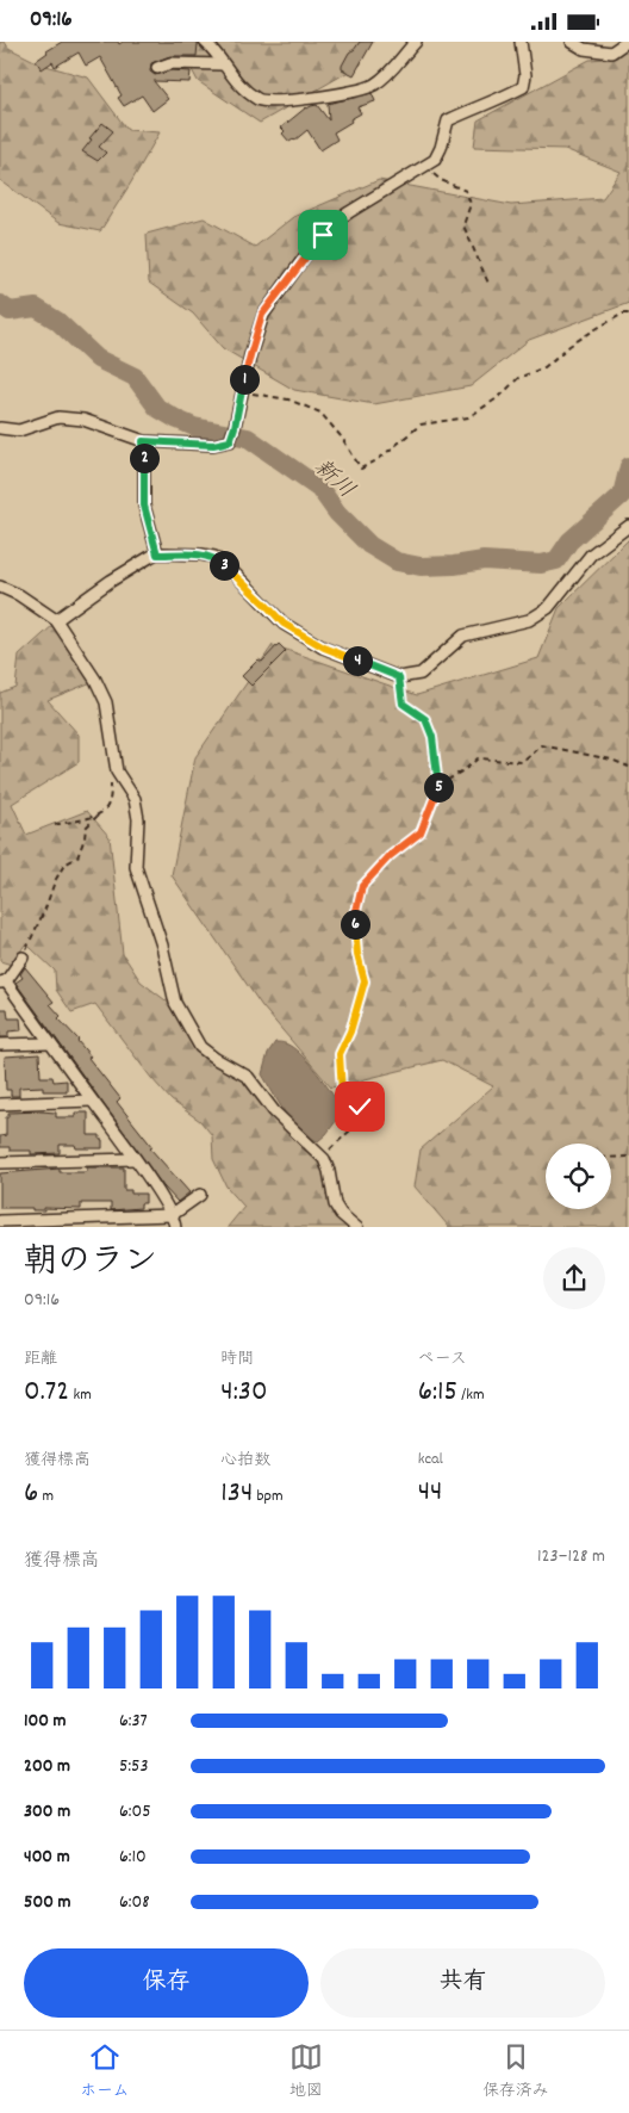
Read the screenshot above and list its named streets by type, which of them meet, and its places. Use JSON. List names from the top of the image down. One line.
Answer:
{"water":["新川"],"page":{"status":"09:16","pins":["1","2","3","4","5","6"],"heading":["朝のラン","09:16"],"stats":[["距離","0.72 km"],["時間","4:30"],["ペース","6:15 /km"],["獲得標高","6 m"],["心拍数","134 bpm"],["kcal","44"]],"chart":["獲得標高","123–128 m"],"list":[{"name":"100 m","note":"6:37"},{"name":"200 m","note":"5:53"},{"name":"300 m","note":"6:05"},{"name":"400 m","note":"6:10"},{"name":"500 m","note":"6:08"}],"buttons":["保存","共有"],"tabs":["ホーム","地図","保存済み"]}}
